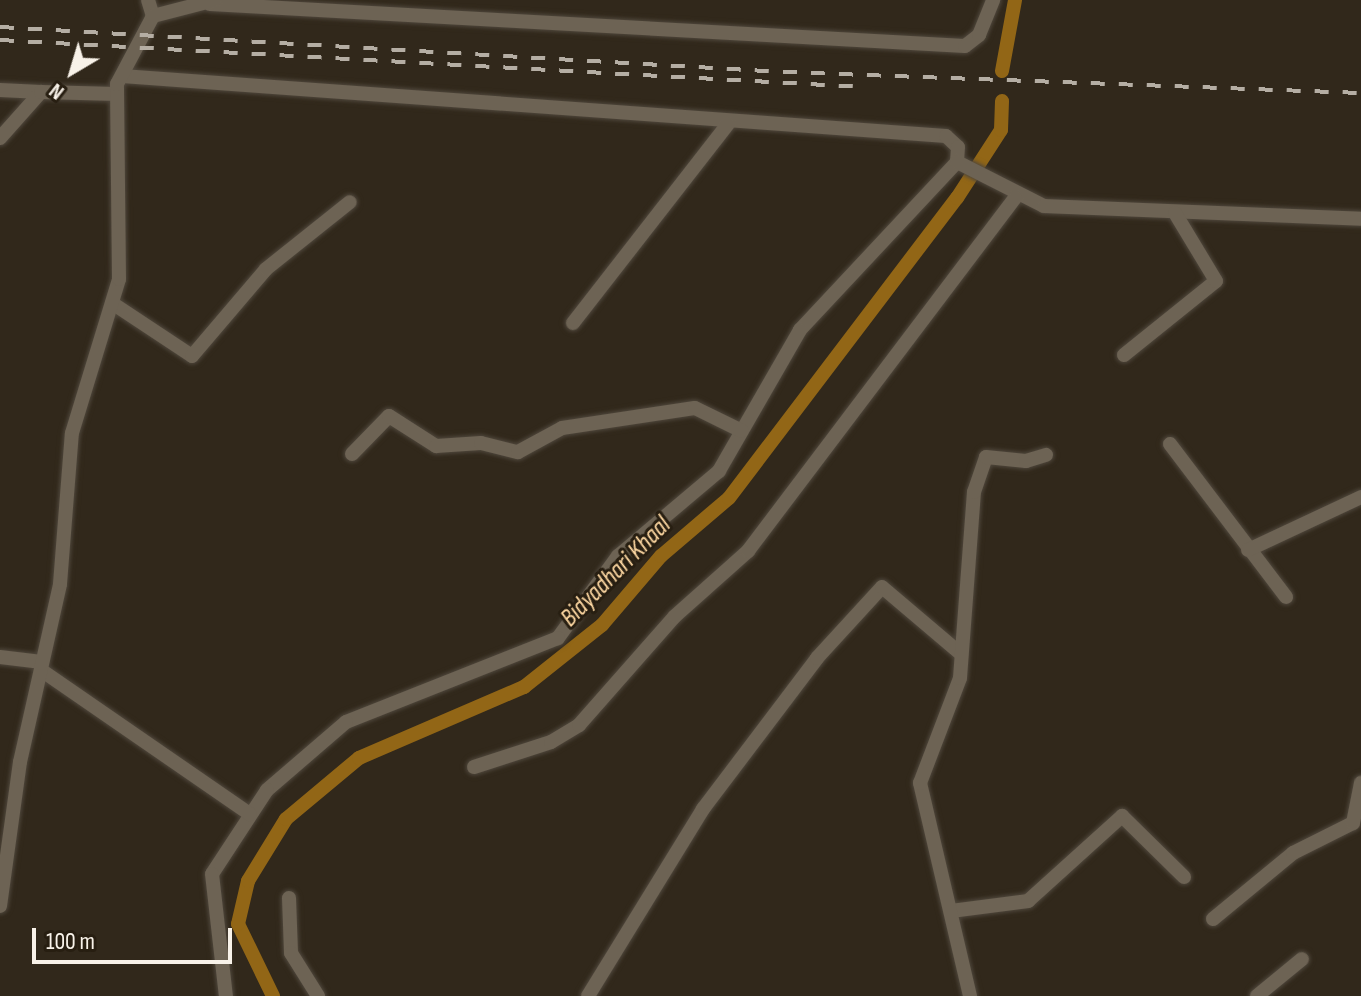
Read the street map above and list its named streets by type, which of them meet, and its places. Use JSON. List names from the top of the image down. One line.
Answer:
{"water":["Bidyadhari Khaal"],"scale_bar":"100 m","north":"bottom left"}
